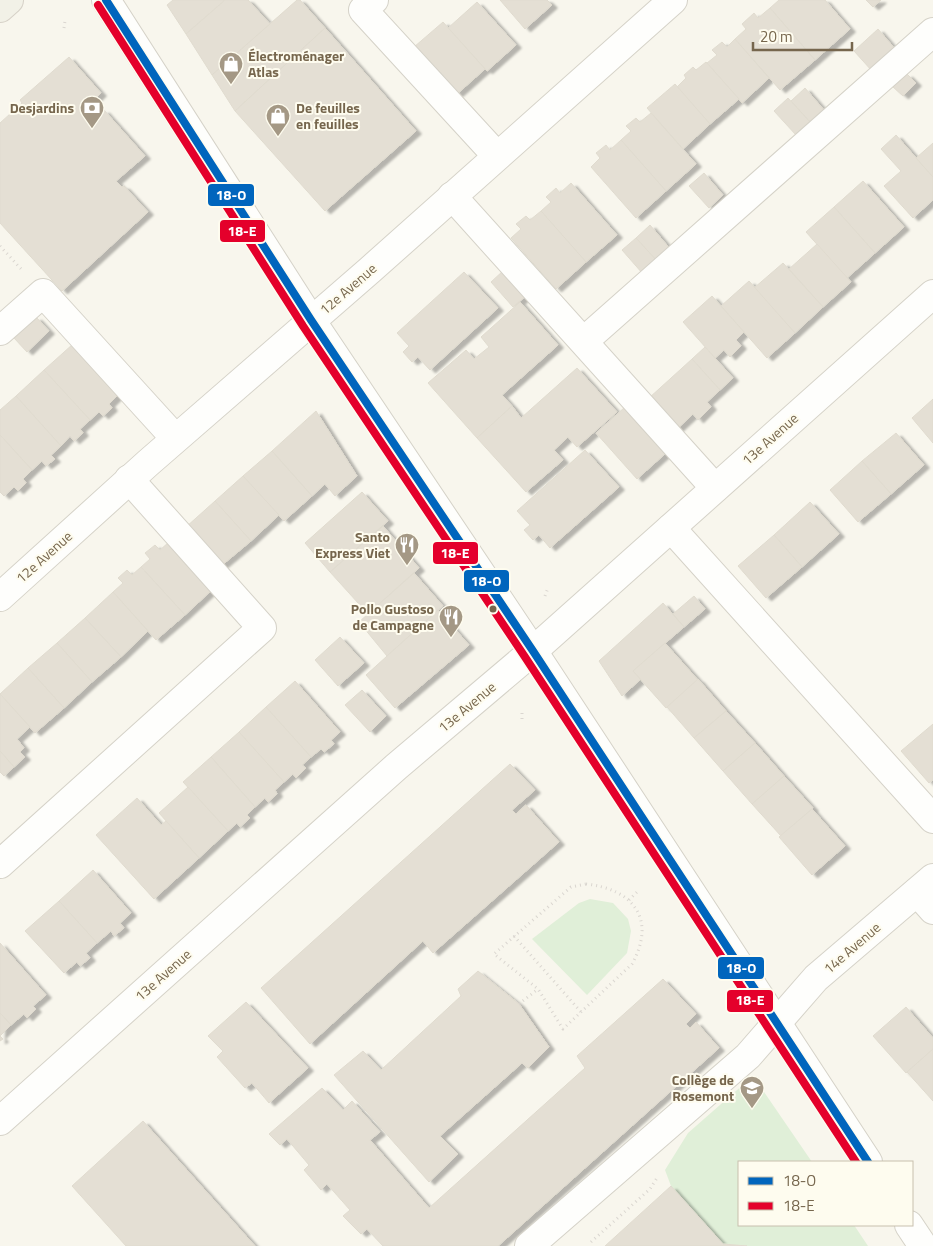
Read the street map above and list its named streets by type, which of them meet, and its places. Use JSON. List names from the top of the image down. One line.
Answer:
{"streets":{"street":["12e Avenue","13e Avenue","14e Avenue"]},"places":{"shop":["Électroménager Atlas","De feuilles en feuilles"],"bank":["Desjardins"],"restaurant":["Santo Express Viet","Pollo Gustoso de Campagne"],"school or university":["Collège de Rosemont"]},"lines":["transit line 18-O","transit line 18-E"],"legend":["18-O","18-E"],"scale_bar":"20 m"}
